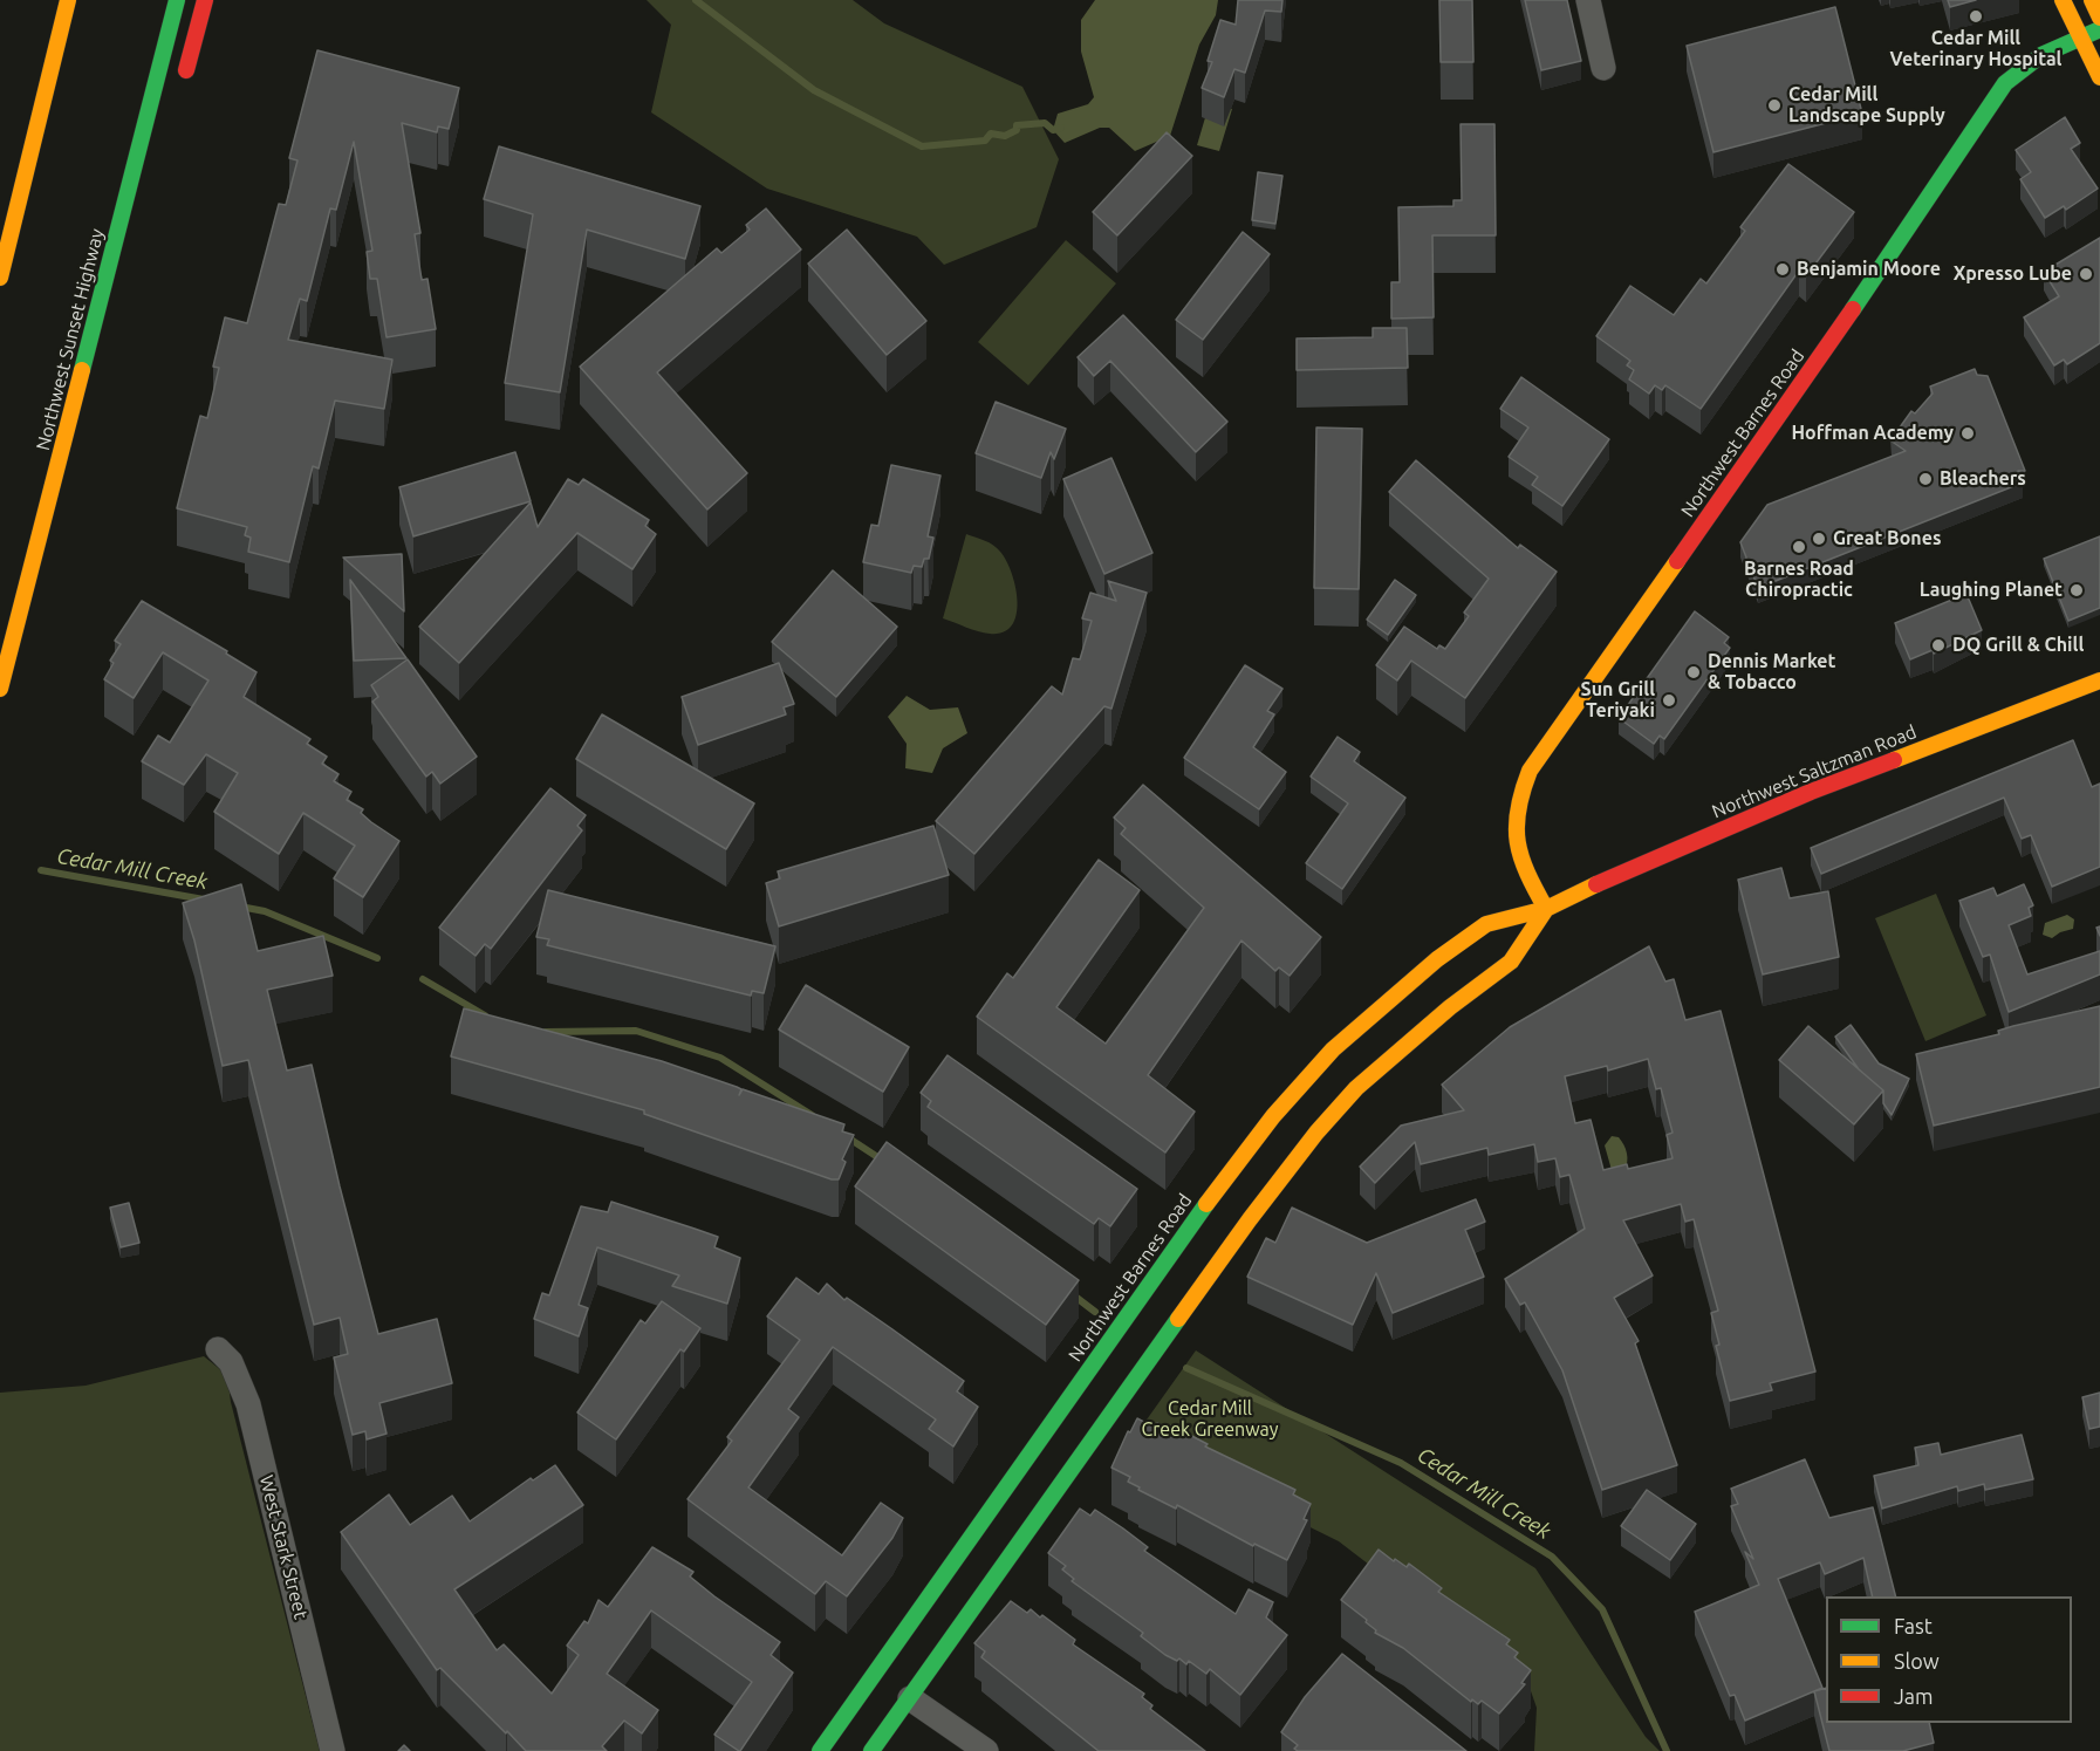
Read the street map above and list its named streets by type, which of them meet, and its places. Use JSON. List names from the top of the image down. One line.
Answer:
{"streets":{"main road":["Northwest Sunset Highway","Northwest Barnes Road","Northwest Saltzman Road"],"street":["West Stark Street"]},"crossings":[["Northwest Barnes Road","Northwest Saltzman Road"]],"water":["Cedar Mill Creek"],"parks":["Cedar Mill Creek Greenway"],"places":["Cedar Mill Veterinary Hospital","Cedar Mill Landscape Supply","Benjamin Moore","Xpresso Lube","Hoffman Academy","Bleachers","Great Bones","Barnes Road Chiropractic","Laughing Planet","DQ Grill & Chill","Dennis Market & Tobacco","Sun Grill Teriyaki"],"legend":["Fast","Slow","Jam"]}
